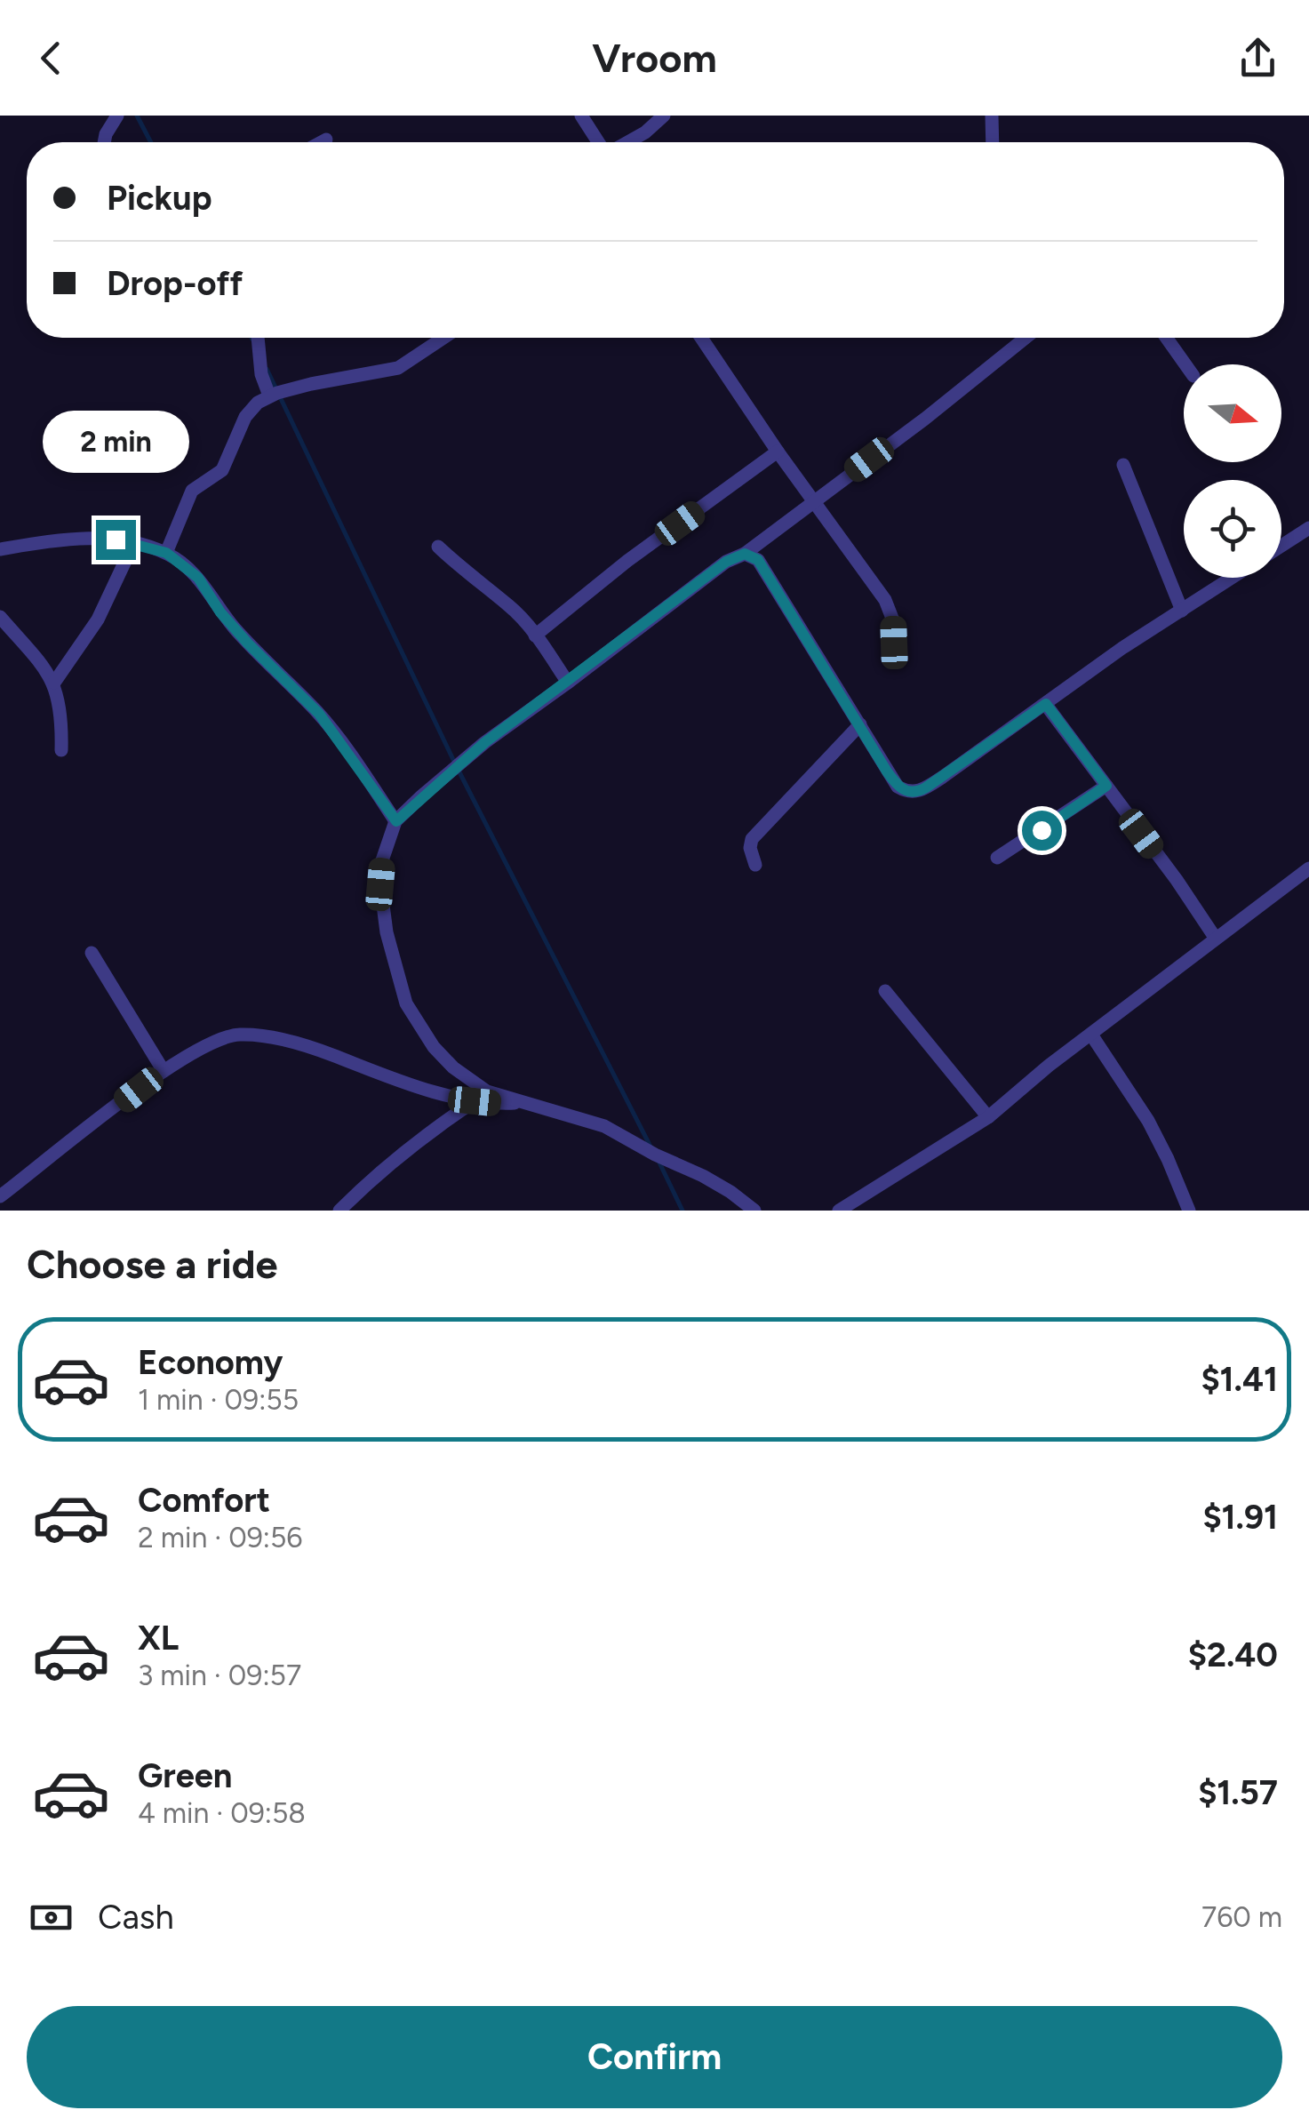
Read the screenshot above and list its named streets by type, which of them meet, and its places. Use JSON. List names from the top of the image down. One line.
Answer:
{"north":"right","page":{"header":"Vroom","banner":["Pickup","Drop-off"],"bubble":"2 min","heading":"Choose a ride","list":[{"name":"Economy","note":"1 min · 09:55","value":"$1.41"},{"name":"Comfort","note":"2 min · 09:56","value":"$1.91"},{"name":"XL","note":"3 min · 09:57","value":"$2.40"},{"name":"Green","note":"4 min · 09:58","value":"$1.57"}],"pay":["Cash","760 m"],"buttons":"Confirm"}}
